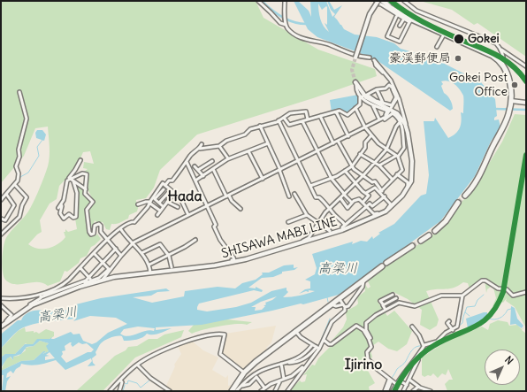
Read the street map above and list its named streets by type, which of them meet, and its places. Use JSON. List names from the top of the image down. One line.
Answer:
{"streets":{"main road":["SHISAWA MABI LINE"]},"districts":["Hada","Ijirino"],"water":["高梁川"],"places":["Gokei","豪渓郵便局","Gokei Post Office"],"north":"top right"}
